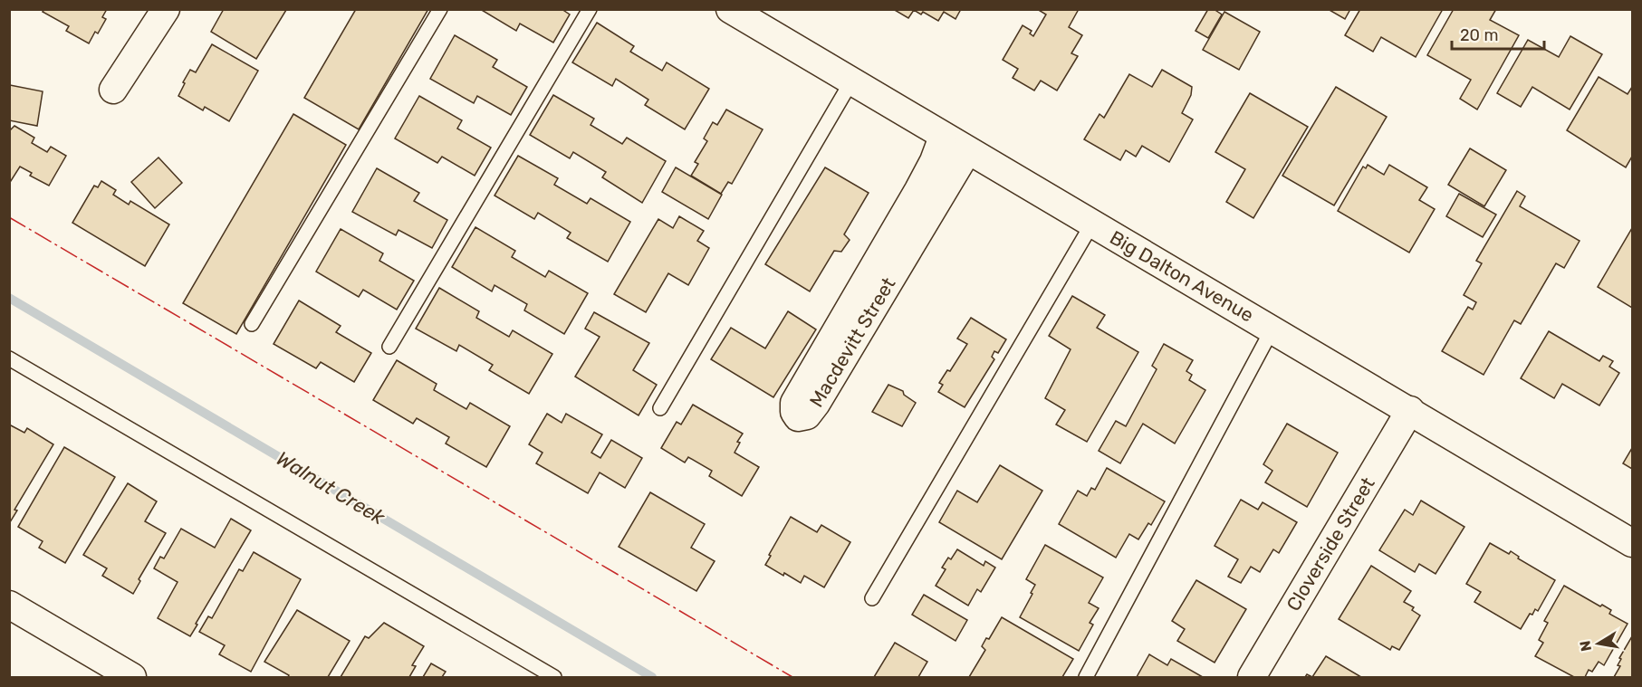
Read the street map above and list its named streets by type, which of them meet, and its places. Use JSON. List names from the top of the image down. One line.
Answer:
{"streets":{"street":["Big Dalton Avenue","Macdevitt Street","Cloverside Street"]},"crossings":[["Big Dalton Avenue","Macdevitt Street"],["Big Dalton Avenue","Cloverside Street"]],"water":["Walnut Creek"],"scale_bar":"20 m","north":"left"}
